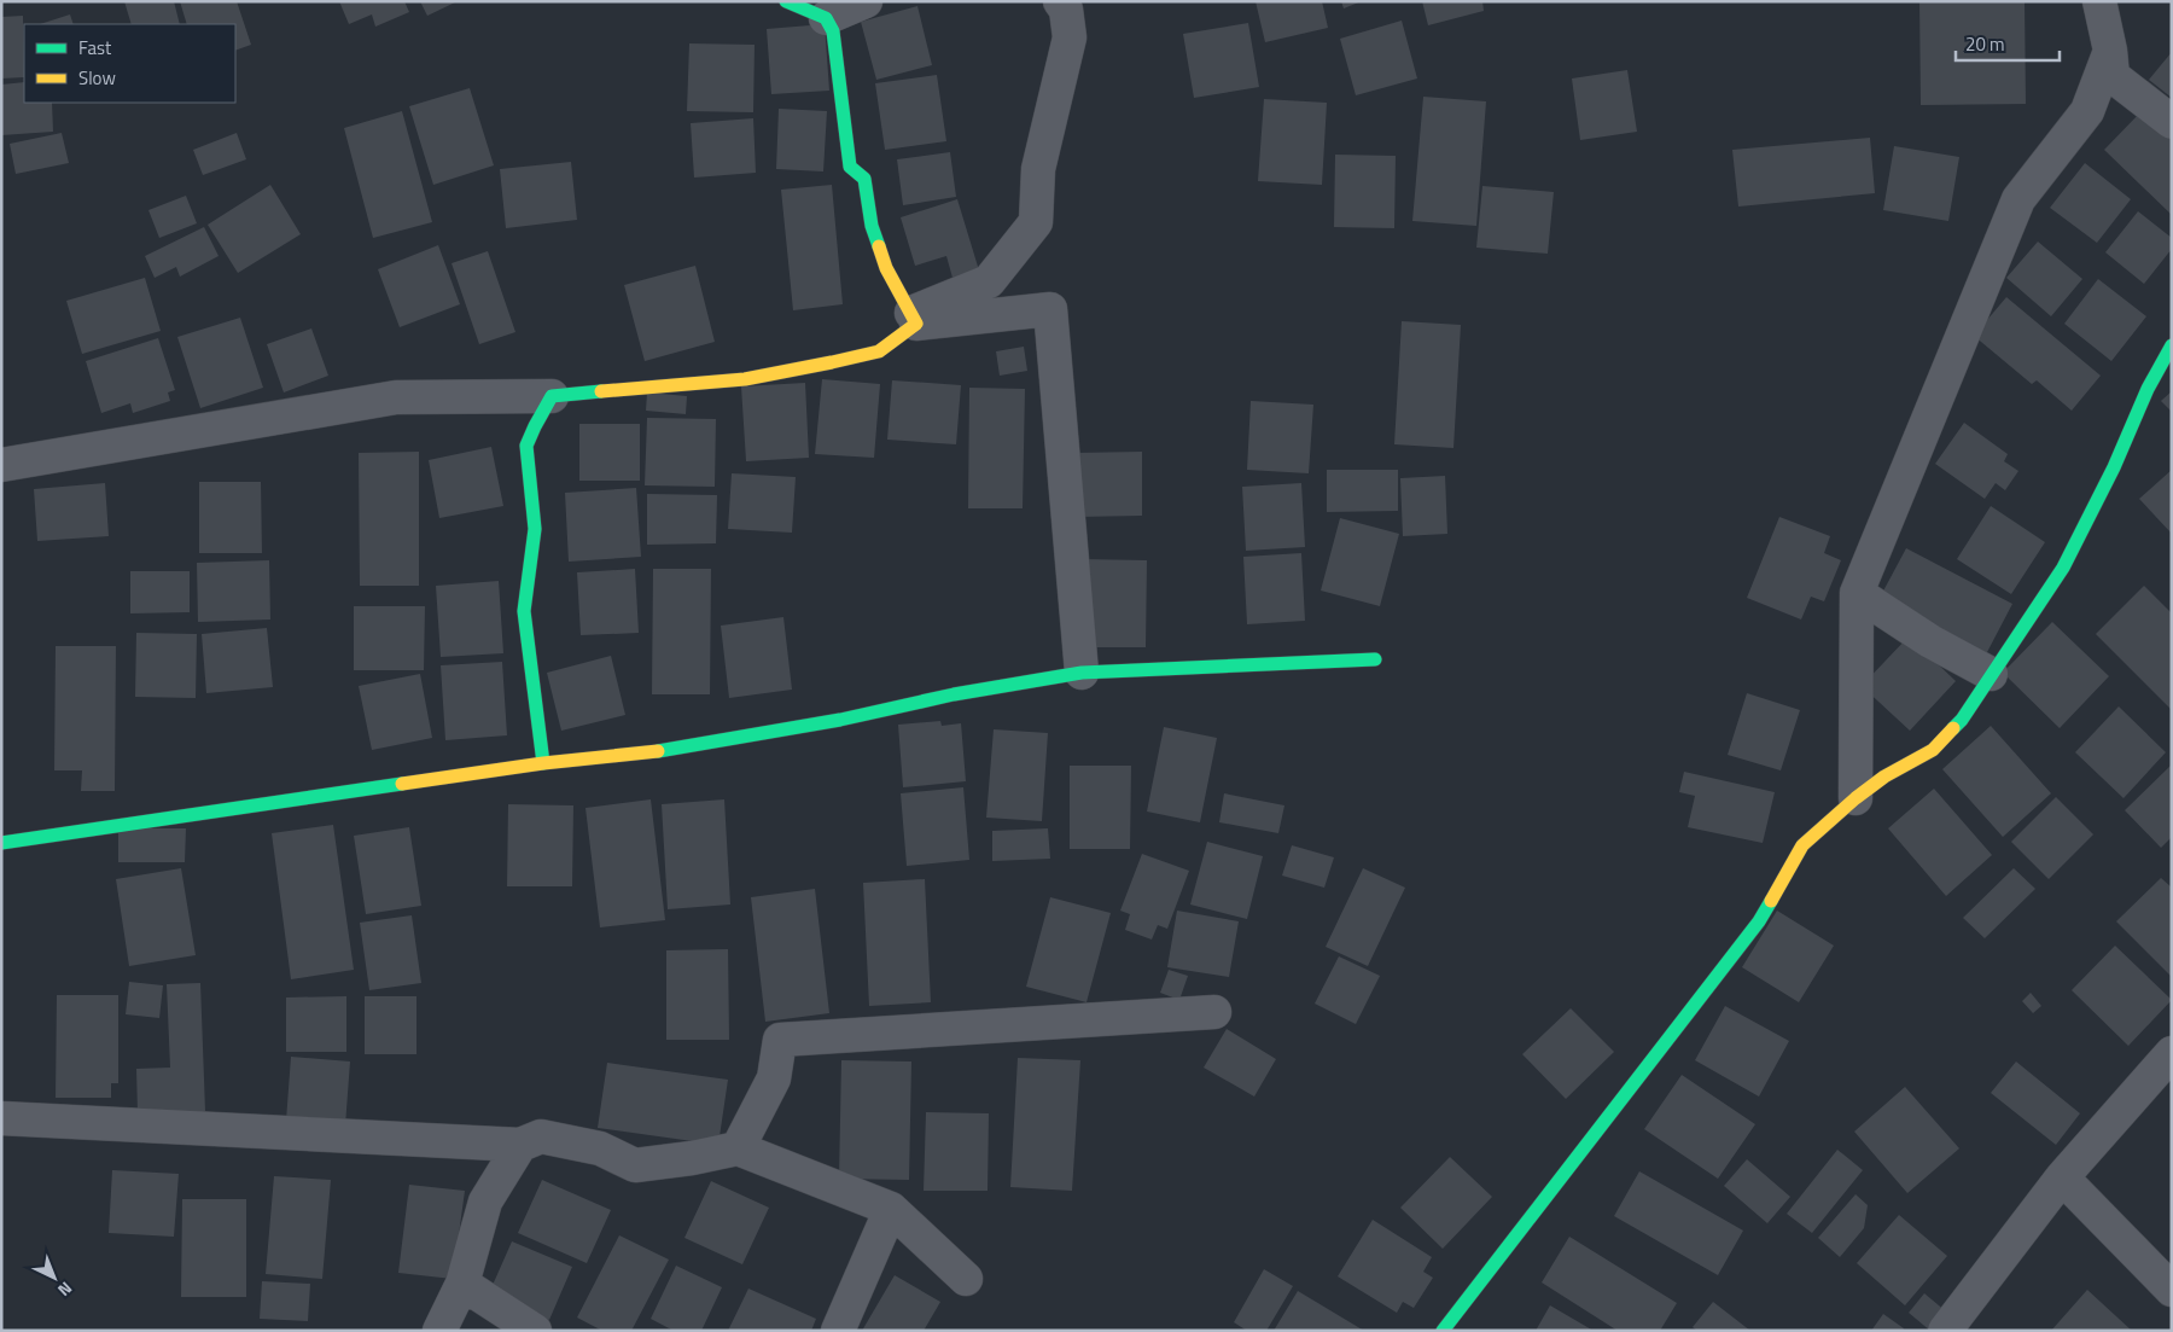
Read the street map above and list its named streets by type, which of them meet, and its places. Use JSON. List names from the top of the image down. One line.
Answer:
{"legend":["Fast","Slow"],"scale_bar":"20 m","north":"bottom right"}
